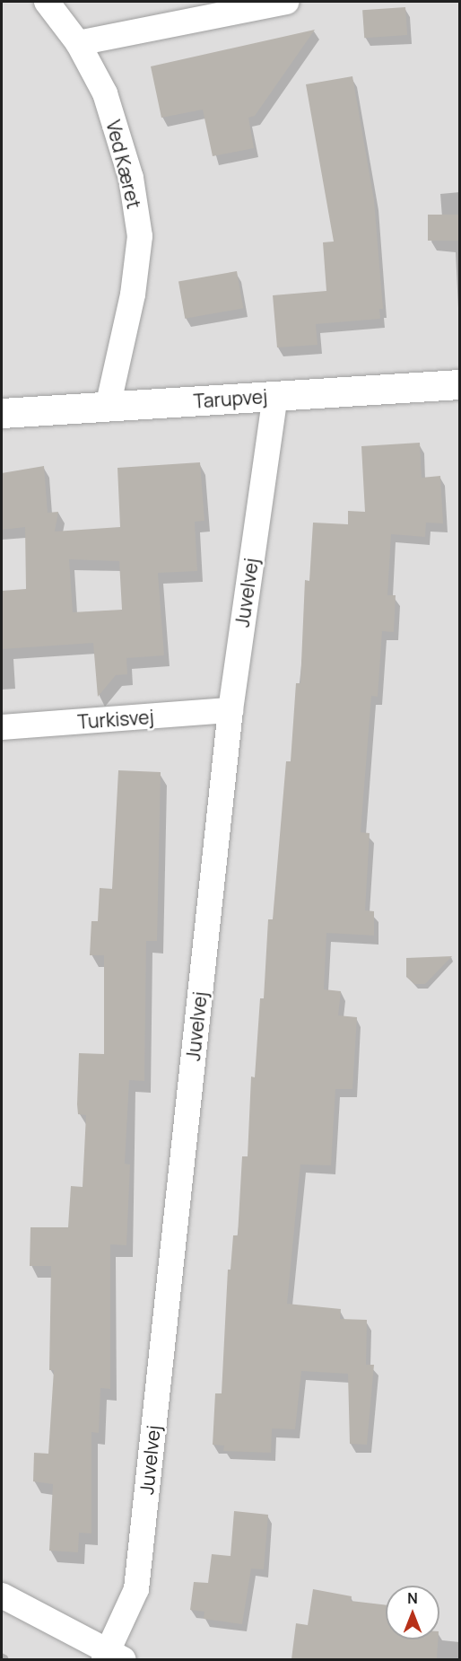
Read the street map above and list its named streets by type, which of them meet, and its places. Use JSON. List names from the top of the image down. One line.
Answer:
{"streets":{"street":["Ved Kæret","Tarupvej","Juvelvej","Turkisvej"]},"crossings":[["Ved Kæret","Tarupvej"],["Tarupvej","Juvelvej"],["Juvelvej","Turkisvej"]],"north":"top"}
